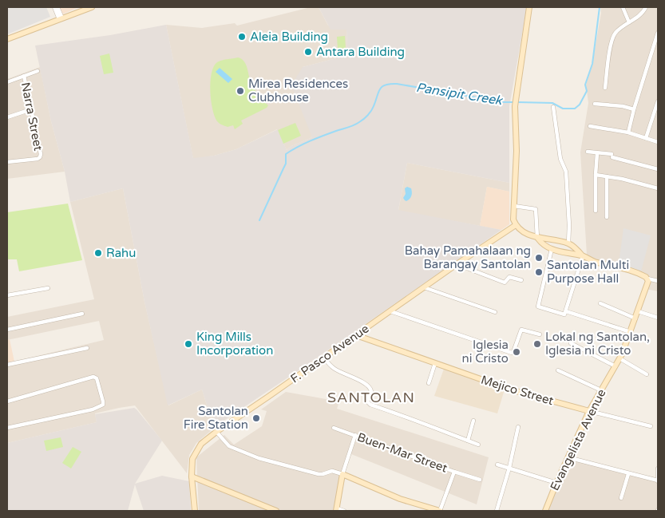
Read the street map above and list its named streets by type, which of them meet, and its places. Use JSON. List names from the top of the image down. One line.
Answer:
{"streets":{"street":["Narra Street","F. Pasco Avenue","Mejico Street","Evangelista Avenue","Buen-Mar Street"]},"crossings":[["F. Pasco Avenue","Mejico Street"],["Mejico Street","Evangelista Avenue"]],"districts":["SANTOLAN"],"water":["Pansipit Creek"],"places":["Aleia Building","Antara Building","Mirea Residences Clubhouse","Rahu","Bahay Pamahalaan ng Barangay Santolan","Santolan Multi Purpose Hall","King Mills Incorporation","Lokal ng Santolan, Iglesia ni Cristo","Iglesia ni Cristo","Santolan Fire Station"]}
